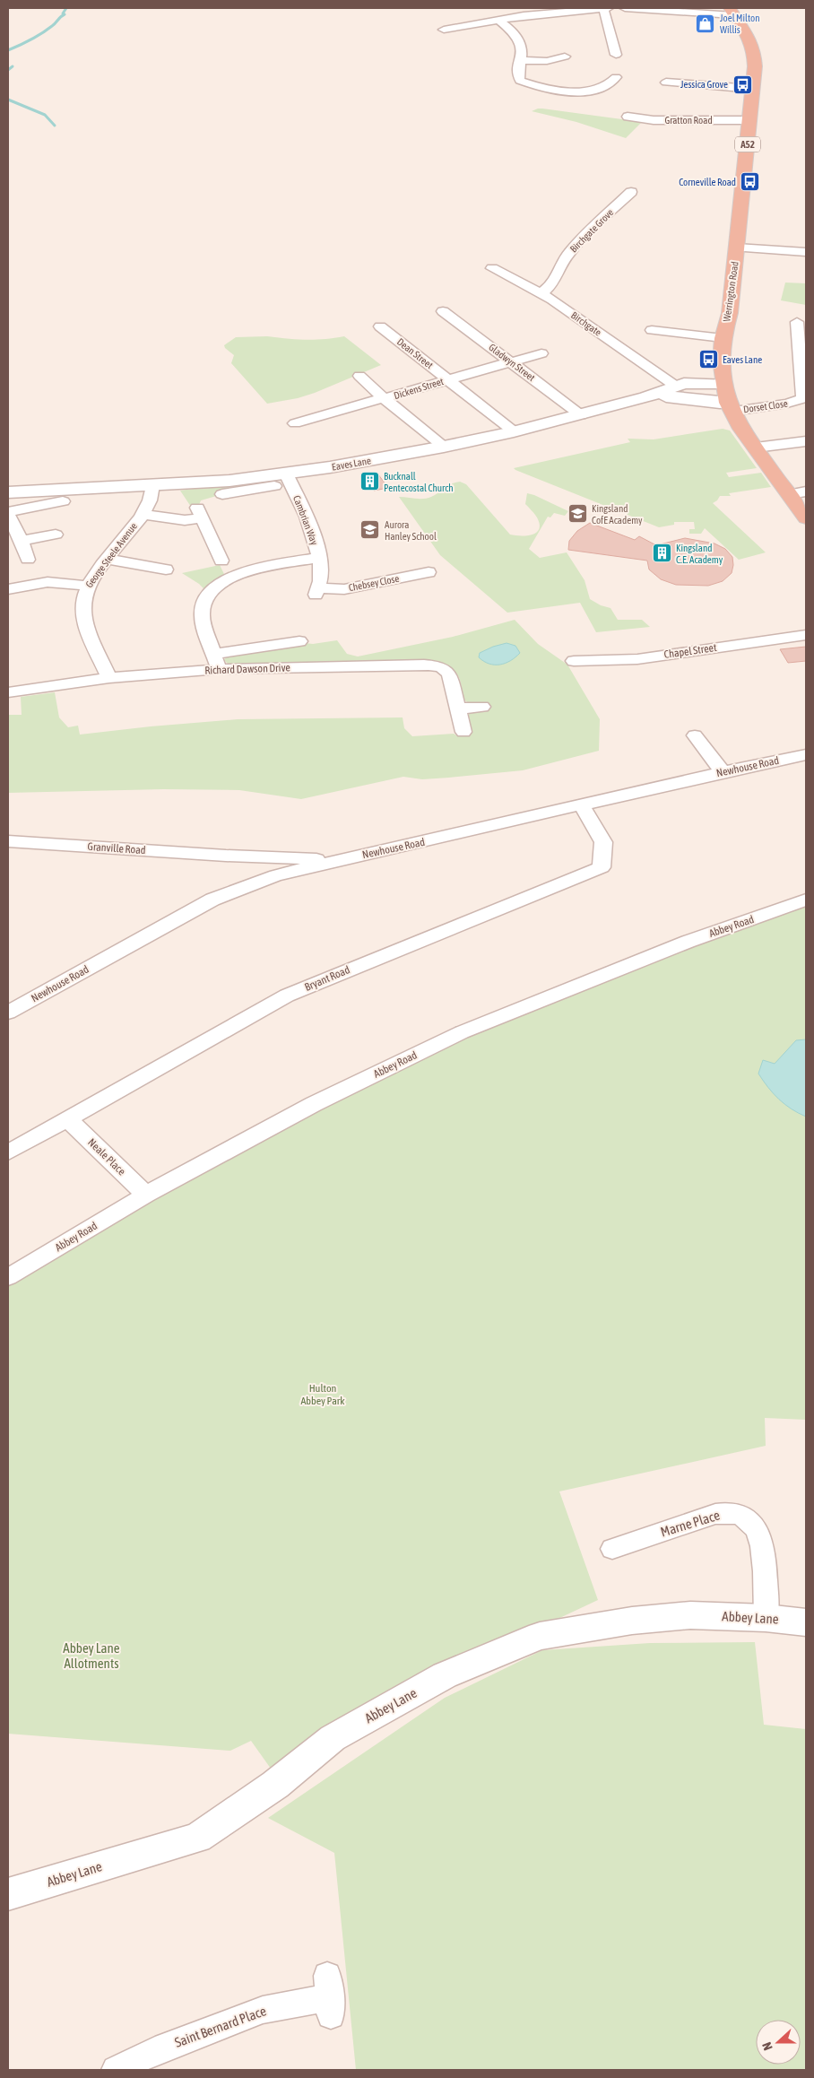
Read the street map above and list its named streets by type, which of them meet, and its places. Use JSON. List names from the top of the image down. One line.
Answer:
{"streets":{"highway":["A52","Werrington Road"],"street":["Gratton Road","Birchgate Grove","Birchgate","Dean Street","Gladwyn Street","Dickens Street","Dorset Close","Eaves Lane","Cambrian Way","George Steele Avenue","Chebsey Close","Chapel Street","Richard Dawson Drive","Newhouse Road","Granville Road","Abbey Road","Bryant Road","Neale Place","Marne Place","Abbey Lane","Saint Bernard Place"]},"crossings":[["Gratton Road","Werrington Road"],["Birchgate Grove","Birchgate"],["Werrington Road","Dorset Close"],["Werrington Road","Eaves Lane"],["Birchgate","Eaves Lane"],["Dean Street","Dickens Street"],["Dean Street","Eaves Lane"],["Gladwyn Street","Dickens Street"],["Gladwyn Street","Eaves Lane"],["Dorset Close","Eaves Lane"],["Eaves Lane","Cambrian Way"],["Eaves Lane","George Steele Avenue"],["Cambrian Way","Chebsey Close"],["George Steele Avenue","Richard Dawson Drive"],["Newhouse Road","Granville Road"],["Newhouse Road","Bryant Road"],["Abbey Road","Neale Place"],["Bryant Road","Neale Place"],["Marne Place","Abbey Lane"]],"parks":["Hulton Abbey Park","Abbey Lane Allotments"],"places":{"shop":["Joel Milton Willis"],"bus stop":["Jessica Grove","Corneville Road","Eaves Lane"],"building":["Bucknall Pentecostal Church","Kingsland C.E. Academy"],"school or university":["Kingsland CofE Academy","Aurora Hanley School"]},"north":"left"}
